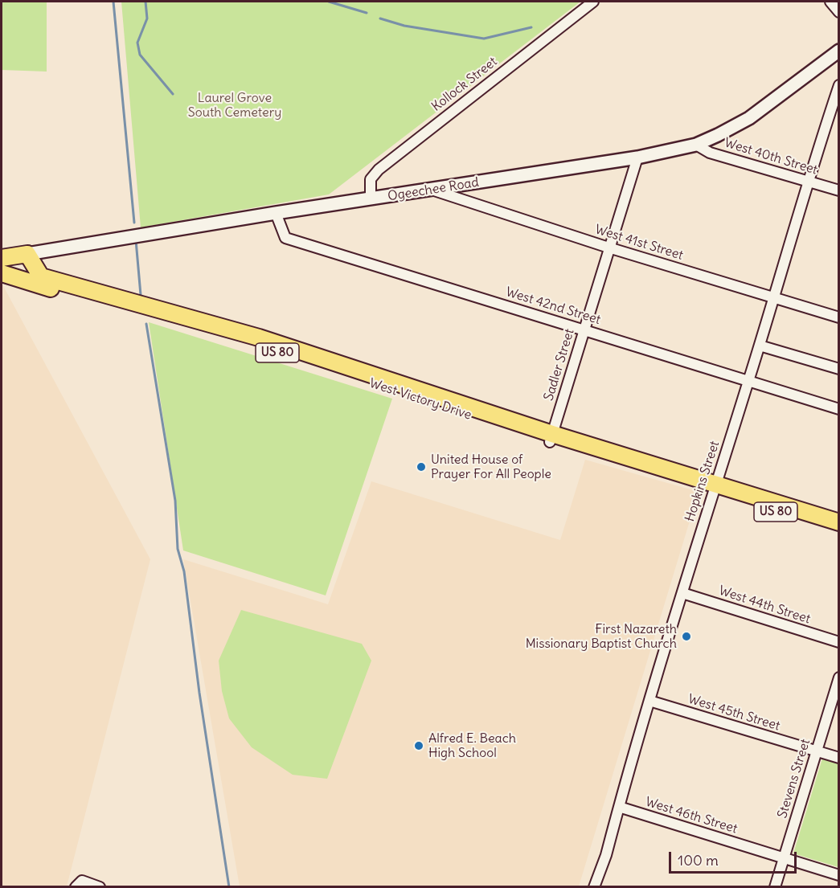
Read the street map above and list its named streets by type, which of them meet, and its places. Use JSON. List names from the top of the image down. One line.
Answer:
{"streets":{"main road":["Ogeechee Road","US 80","West Victory Drive"],"street":["Kollock Street","West 40th Street","West 41st Street","West 42nd Street","Sadler Street","Hopkins Street","West 44th Street","West 45th Street","Stevens Street","West 46th Street"]},"crossings":[["Kollock Street","Ogeechee Road"],["West 40th Street","Ogeechee Road"],["West 40th Street","Hopkins Street"],["Ogeechee Road","West 41st Street"],["Ogeechee Road","West 42nd Street"],["Ogeechee Road","Sadler Street"],["Ogeechee Road","West Victory Drive"],["West 41st Street","Sadler Street"],["West 41st Street","Hopkins Street"],["West 42nd Street","Sadler Street"],["West 42nd Street","Hopkins Street"],["Sadler Street","West Victory Drive"],["West Victory Drive","Hopkins Street"],["Hopkins Street","West 44th Street"],["Hopkins Street","West 45th Street"],["Hopkins Street","West 46th Street"],["West 45th Street","Stevens Street"],["Stevens Street","West 46th Street"]],"parks":["Laurel Grove South Cemetery"],"places":["United House of Prayer For All People","First Nazareth Missionary Baptist Church","Alfred E. Beach High School"],"scale_bar":"100 m"}
